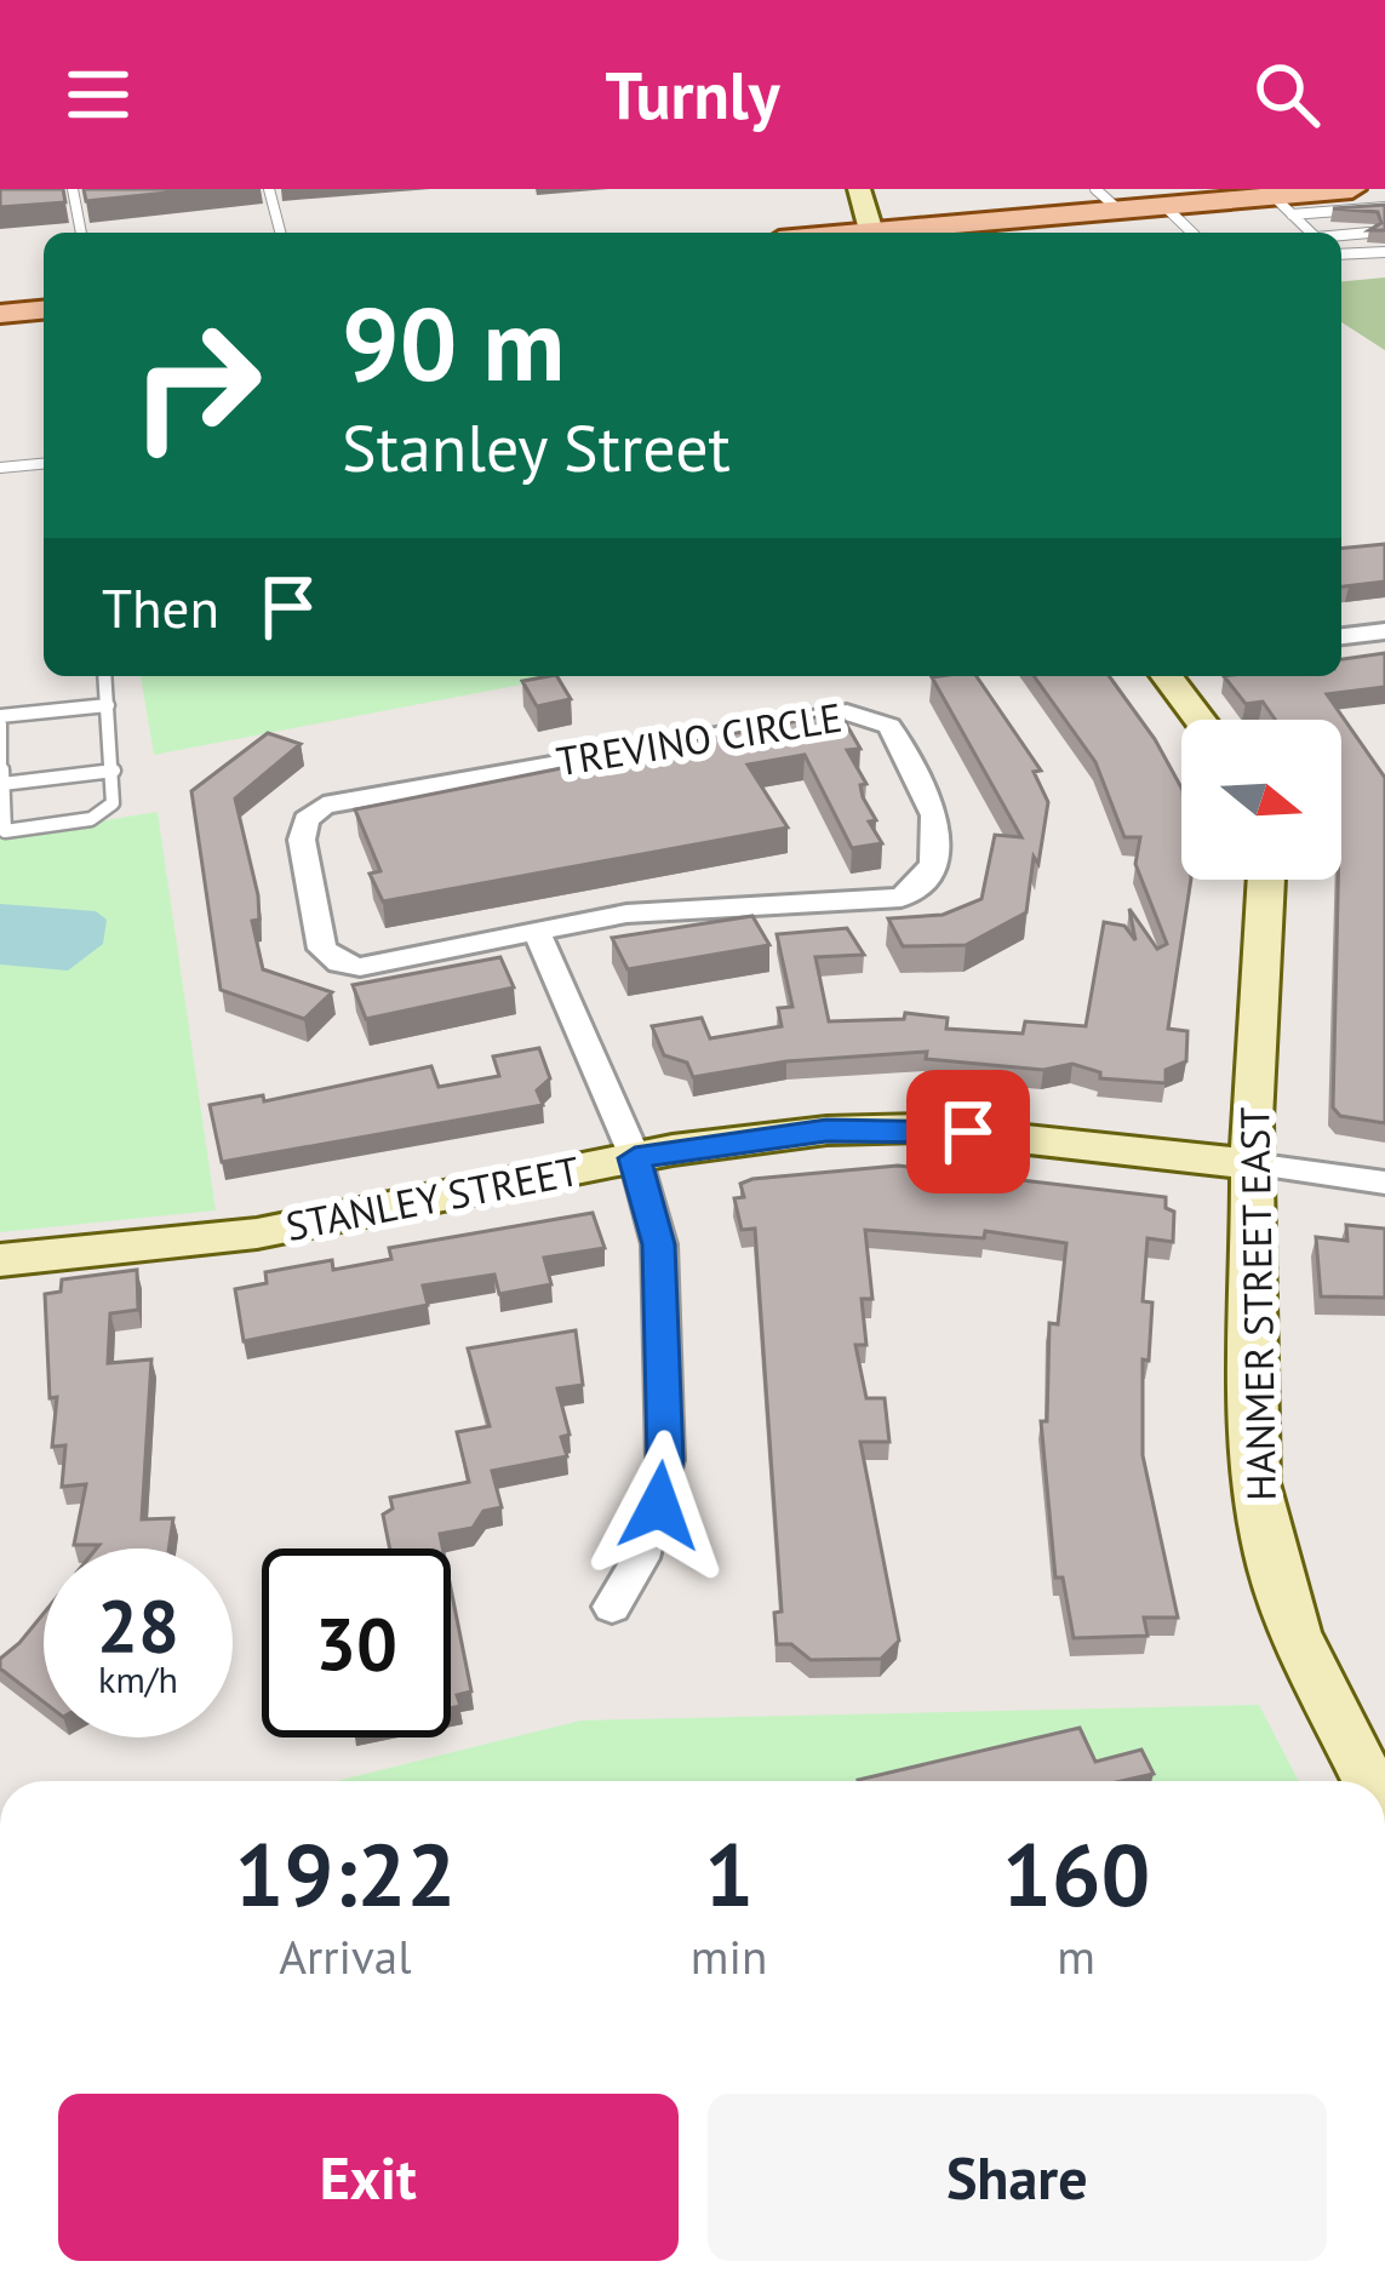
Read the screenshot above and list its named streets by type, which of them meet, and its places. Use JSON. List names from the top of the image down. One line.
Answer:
{"streets":{"street":["TREVINO CIRCLE","STANLEY STREET","HANMER STREET EAST"]},"crossings":[["STANLEY STREET","HANMER STREET EAST"]],"north":"right","page":{"header":"Turnly","turn":["90 m","Stanley Street"],"then":"Then","speed":"28 km/h","limit":"30","eta":["19:22","Arrival","1","min","160","m"],"buttons":["Exit","Share"]}}
